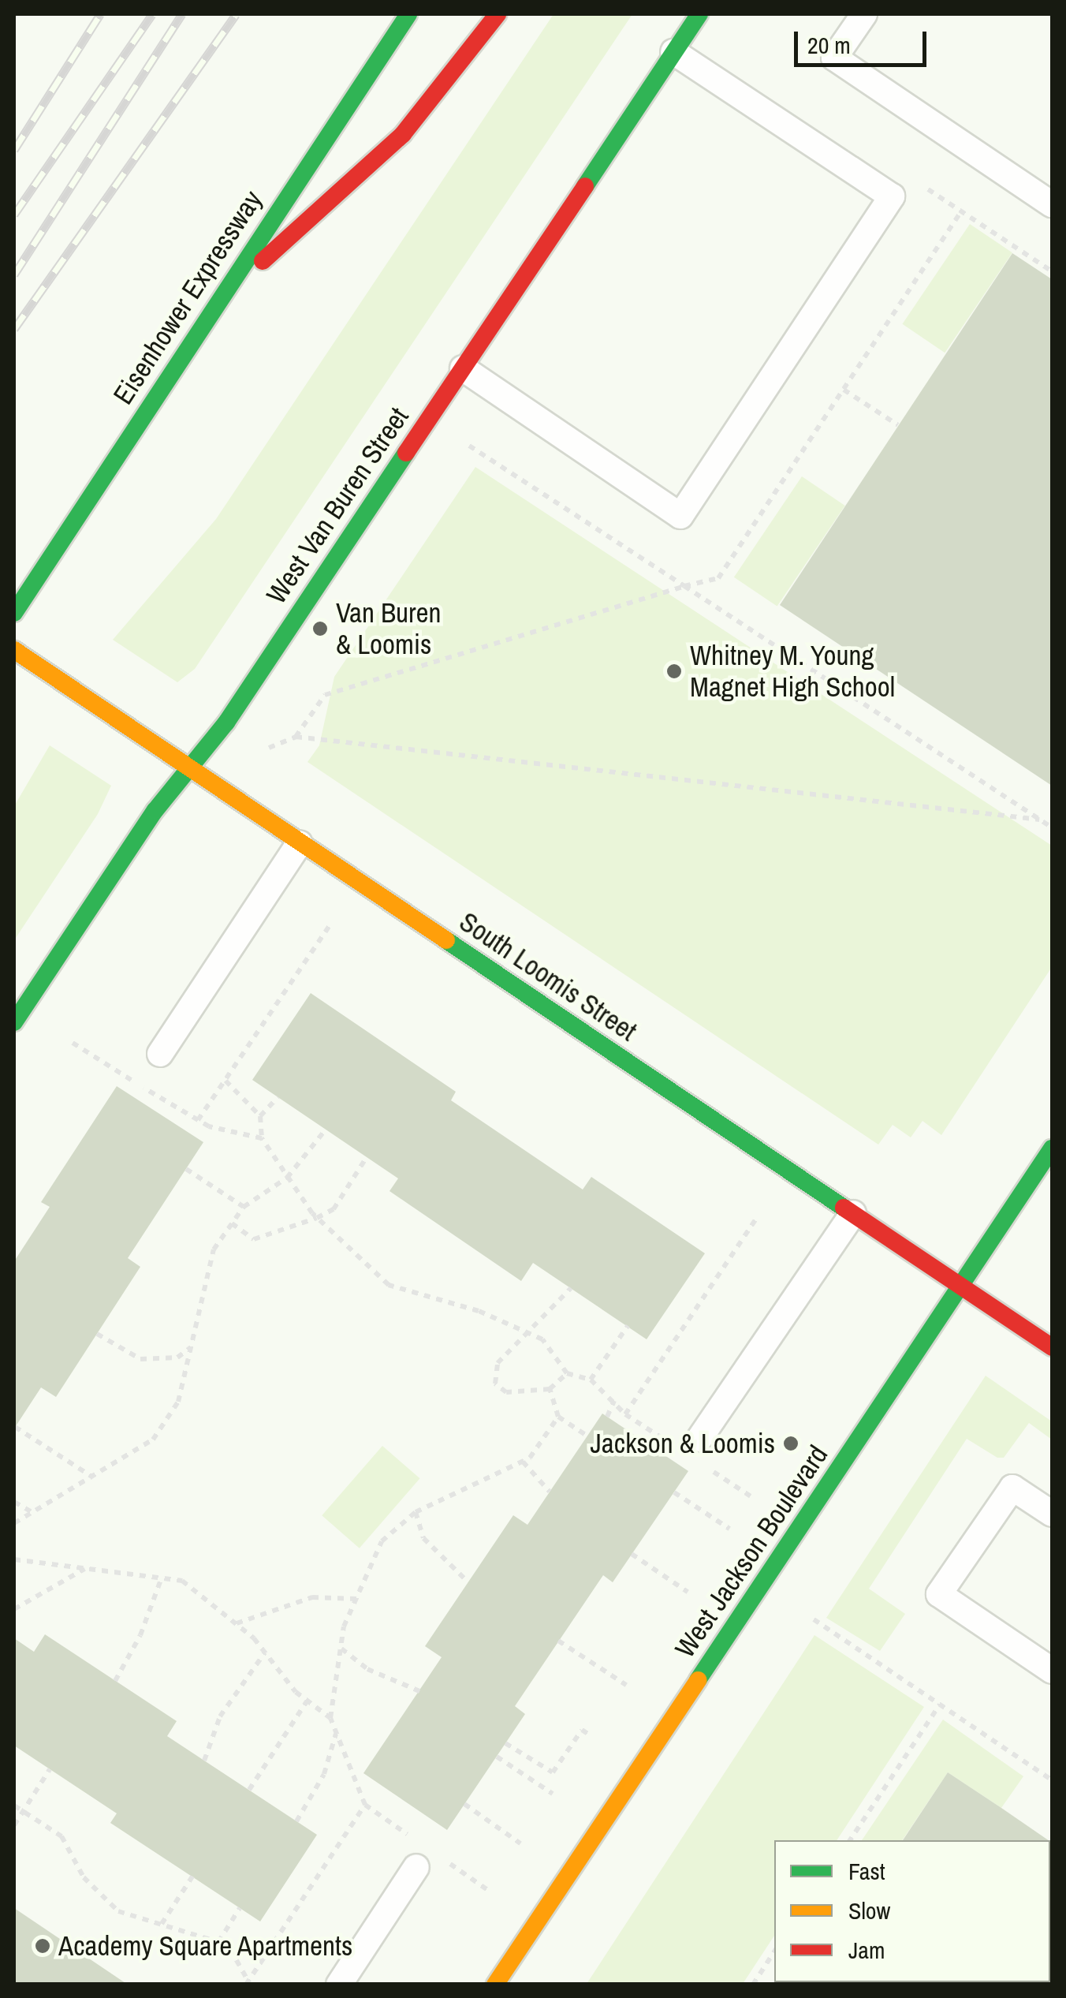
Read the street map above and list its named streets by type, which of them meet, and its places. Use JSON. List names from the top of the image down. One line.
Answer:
{"streets":{"main road":["Eisenhower Expressway","West Van Buren Street","South Loomis Street","West Jackson Boulevard"]},"crossings":[["West Van Buren Street","South Loomis Street"],["South Loomis Street","West Jackson Boulevard"]],"places":["Van Buren & Loomis","Whitney M. Young Magnet High School","Jackson & Loomis","Academy Square Apartments"],"legend":["Fast","Slow","Jam"],"scale_bar":"20 m"}
